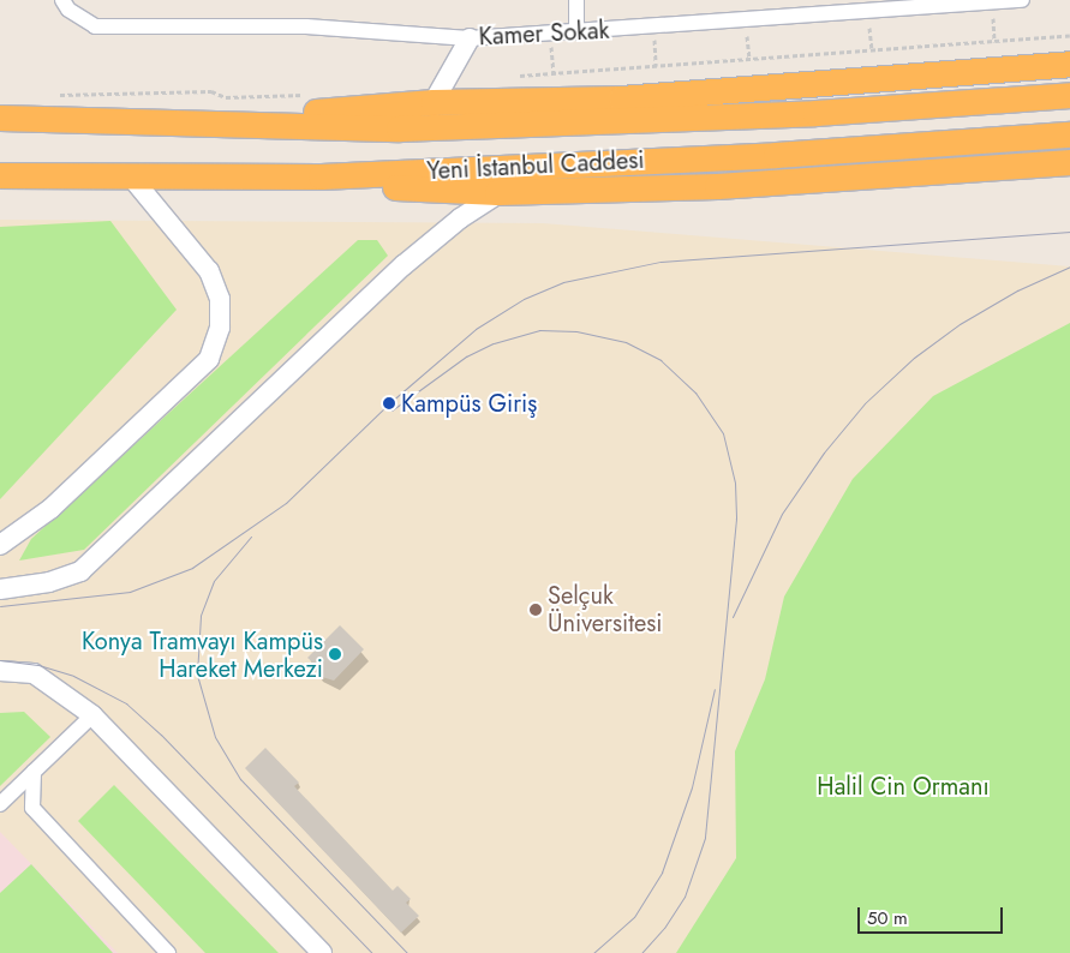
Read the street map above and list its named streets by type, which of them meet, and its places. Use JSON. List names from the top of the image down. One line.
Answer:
{"streets":{"highway":["Yeni İstanbul Caddesi"],"street":["Kamer Sokak"]},"parks":["Halil Cin Ormanı"],"places":["Kampüs Giriş","Selçuk Üniversitesi","Konya Tramvayı Kampüs Hareket Merkezi"],"scale_bar":"50 m"}
